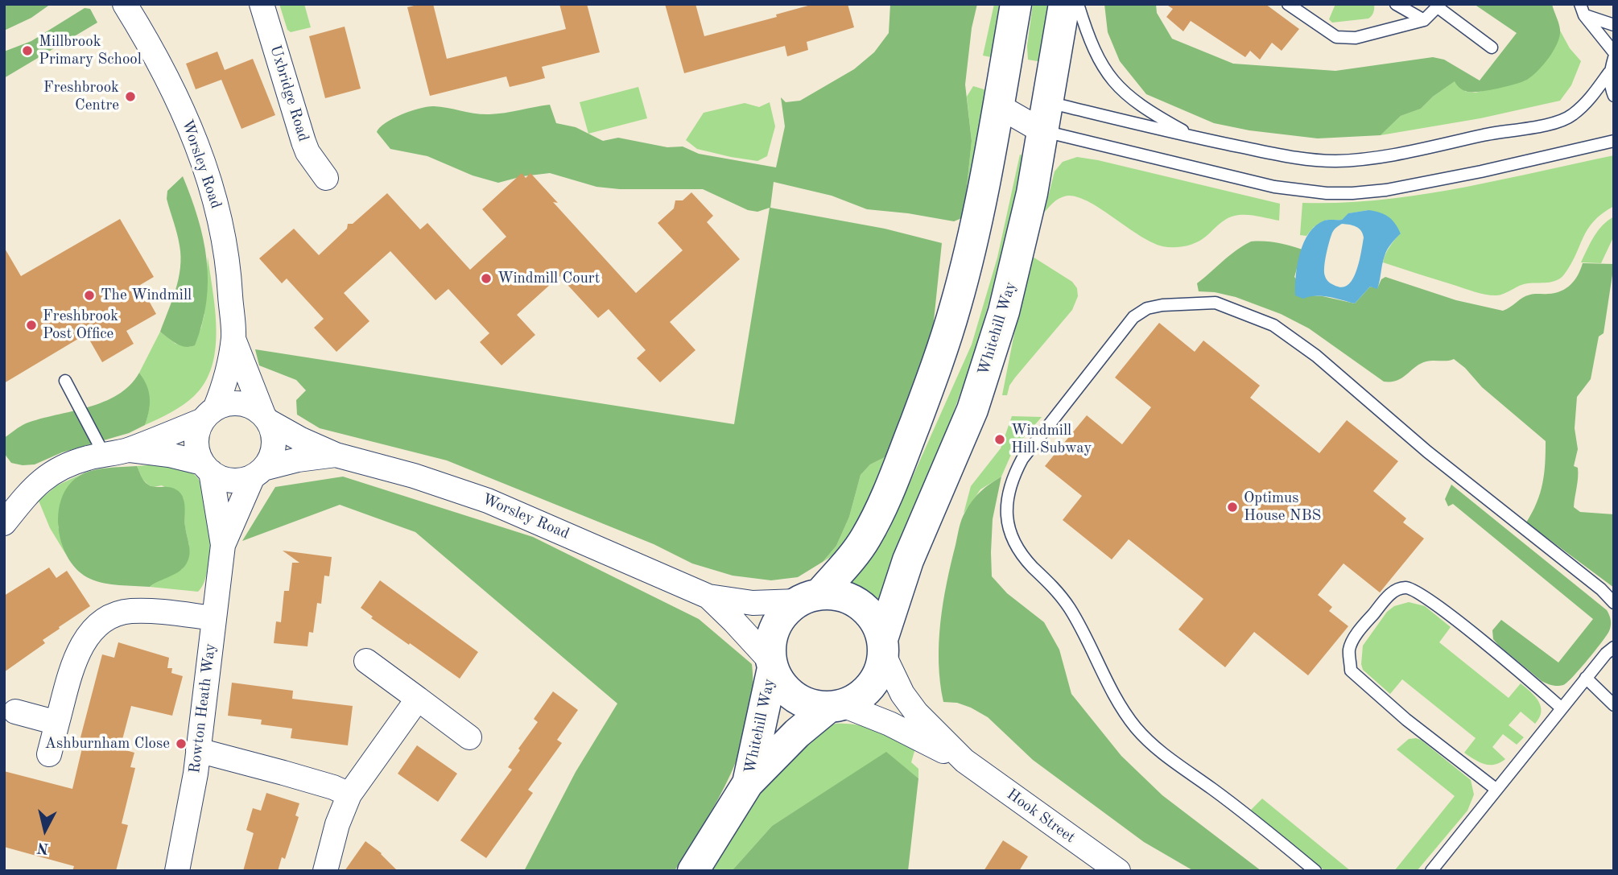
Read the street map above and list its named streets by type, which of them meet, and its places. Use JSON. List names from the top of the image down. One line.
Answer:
{"streets":{"main road":["Whitehill Way"],"street":["Uxbridge Road","Worsley Road","Rowton Heath Way","Hook Street"]},"crossings":[["Worsley Road","Whitehill Way"],["Worsley Road","Rowton Heath Way"],["Worsley Road","Hook Street"],["Whitehill Way","Hook Street"]],"places":["Millbrook Primary School","Freshbrook Centre","Windmill Court","The Windmill","Freshbrook Post Office","Windmill Hill Subway","Optimus House NBS","Ashburnham Close"],"north":"bottom"}
